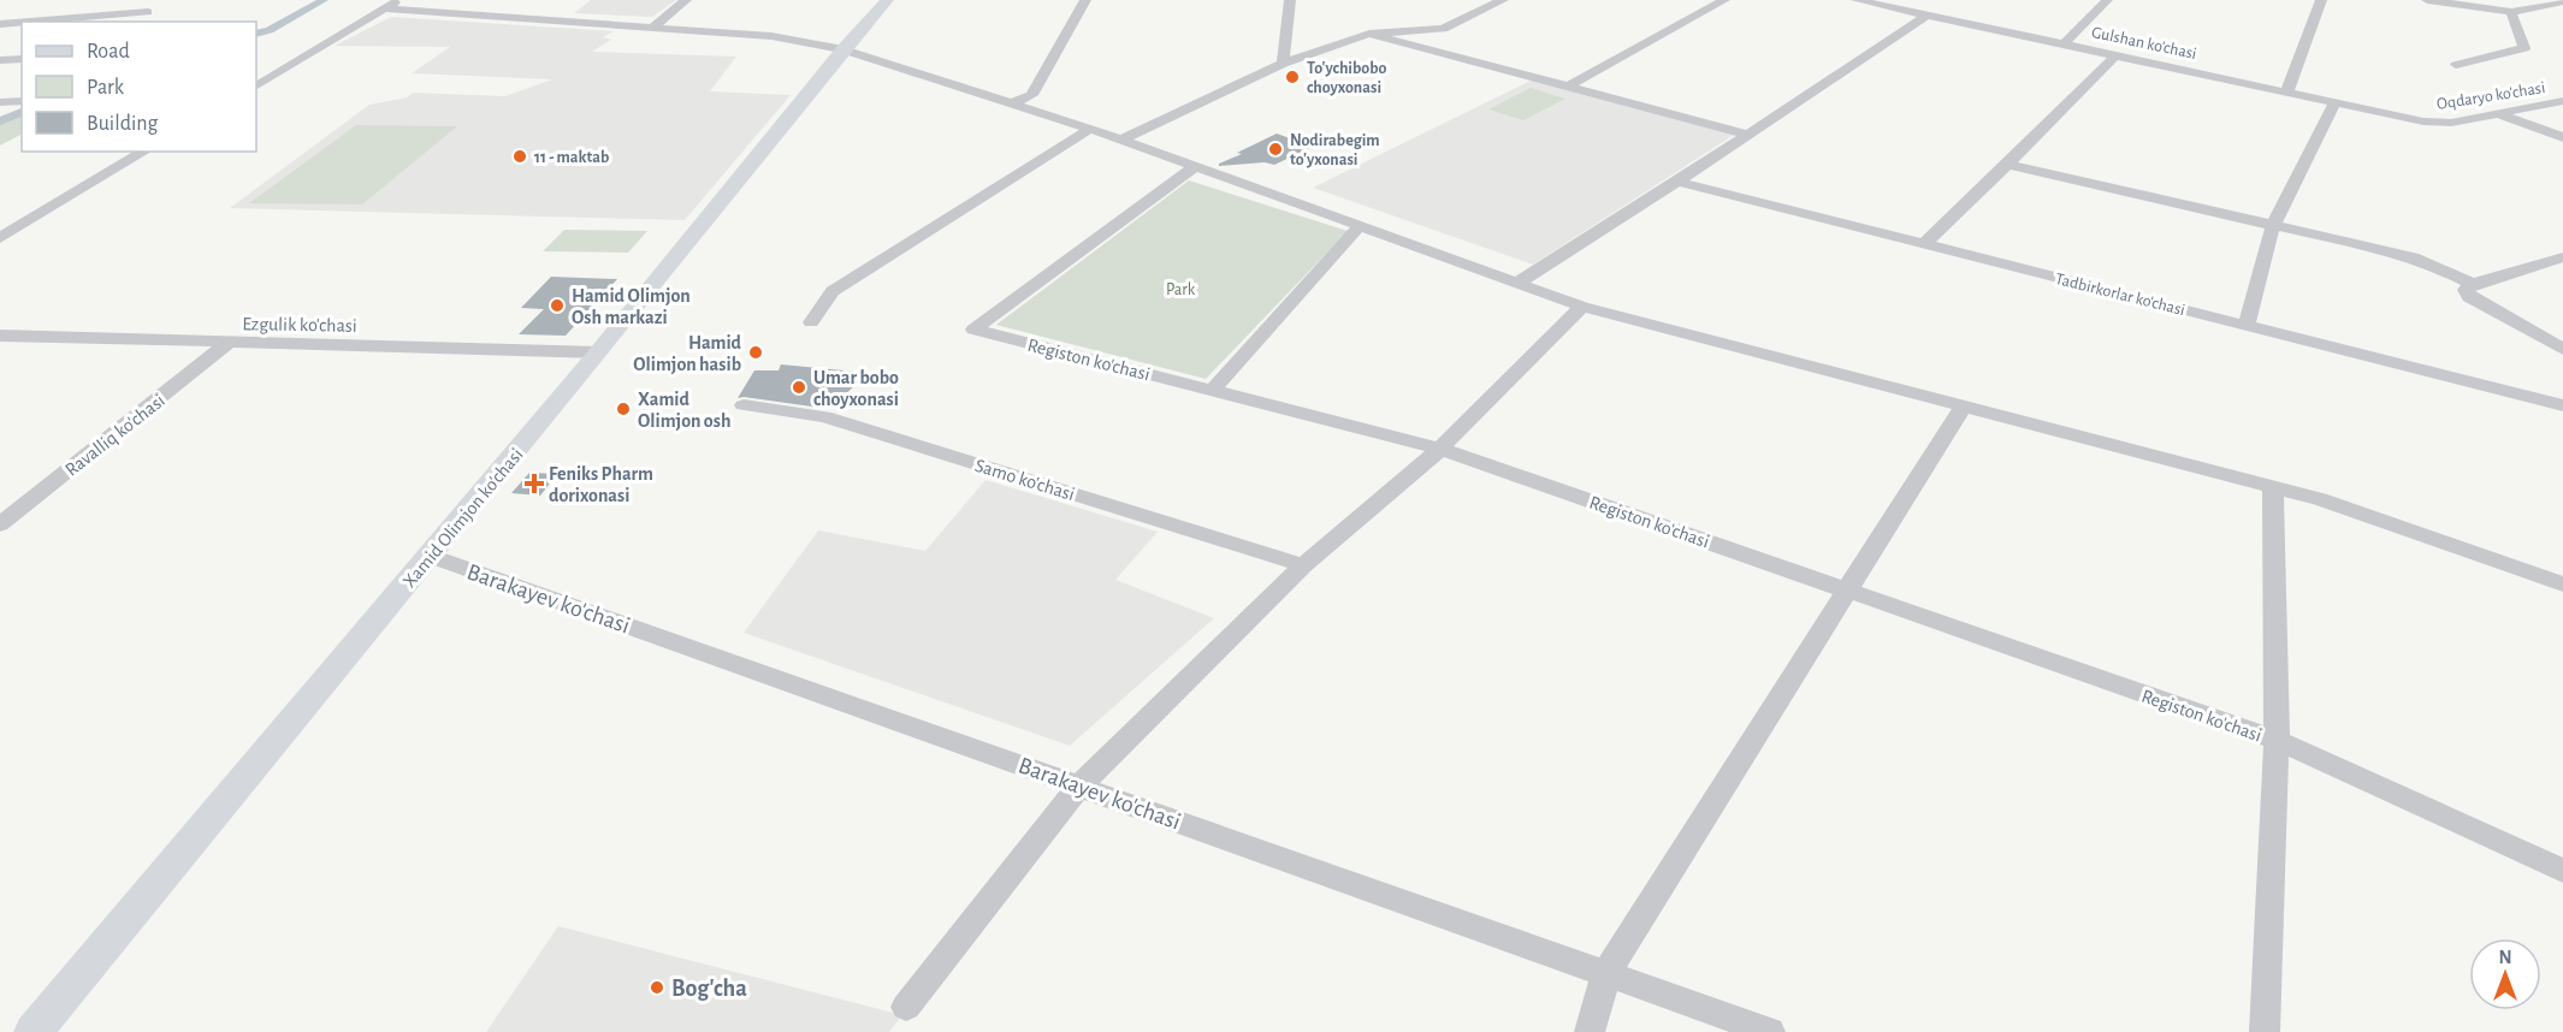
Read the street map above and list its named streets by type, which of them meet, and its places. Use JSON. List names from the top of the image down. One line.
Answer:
{"streets":{"main road":["Xamid Olimjon ko'chasi"],"street":["Gulshan ko'chasi","Oqdaryo ko'chasi","Tadbirkorlar ko'chasi","Ezgulik ko'chasi","Registon ko'chasi","Ravalliq ko'chasi","Samo ko'chasi","Barakayev ko'chasi"]},"crossings":[["Gulshan ko'chasi","Oqdaryo ko'chasi"],["Ezgulik ko'chasi","Ravalliq ko'chasi"],["Ezgulik ko'chasi","Xamid Olimjon ko'chasi"],["Xamid Olimjon ko'chasi","Barakayev ko'chasi"]],"parks":["Park"],"places":{"other":["To'ychibobo choyxonasi","Nodirabegim to'yxonasi","11 - maktab","Hamid Olimjon Osh markazi","Hamid Olimjon hasib","Umar bobo choyxonasi","Xamid Olimjon osh","Bog'cha"],"health":["Feniks Pharm dorixonasi"]},"legend":["Road","Park","Building"],"north":"top"}
